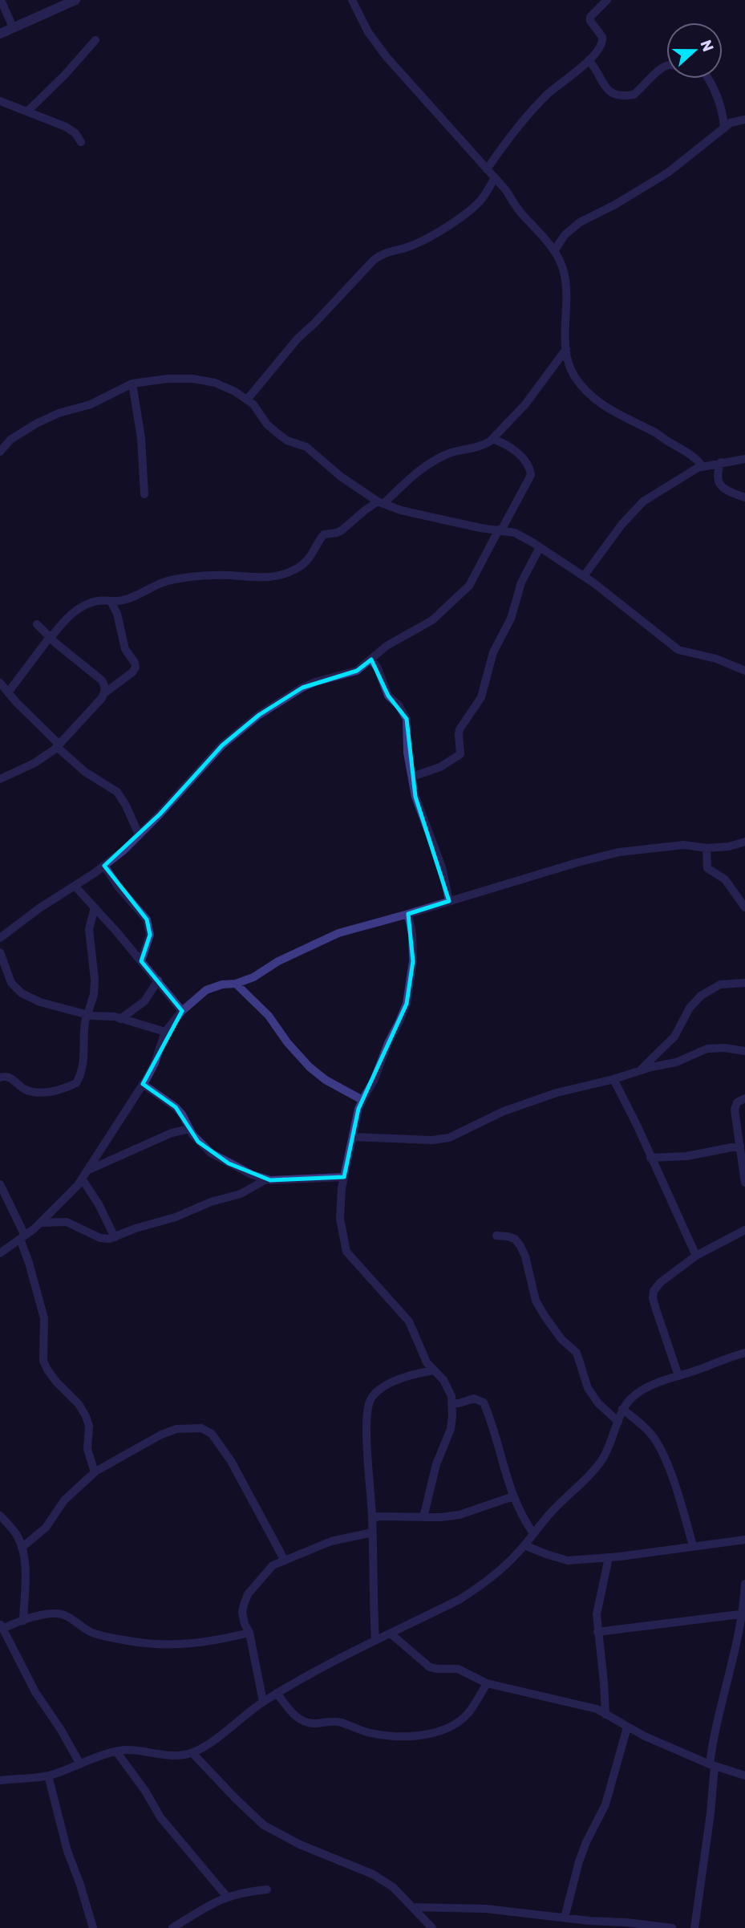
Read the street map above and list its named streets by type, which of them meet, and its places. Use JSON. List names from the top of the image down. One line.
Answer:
{"north":"right"}
